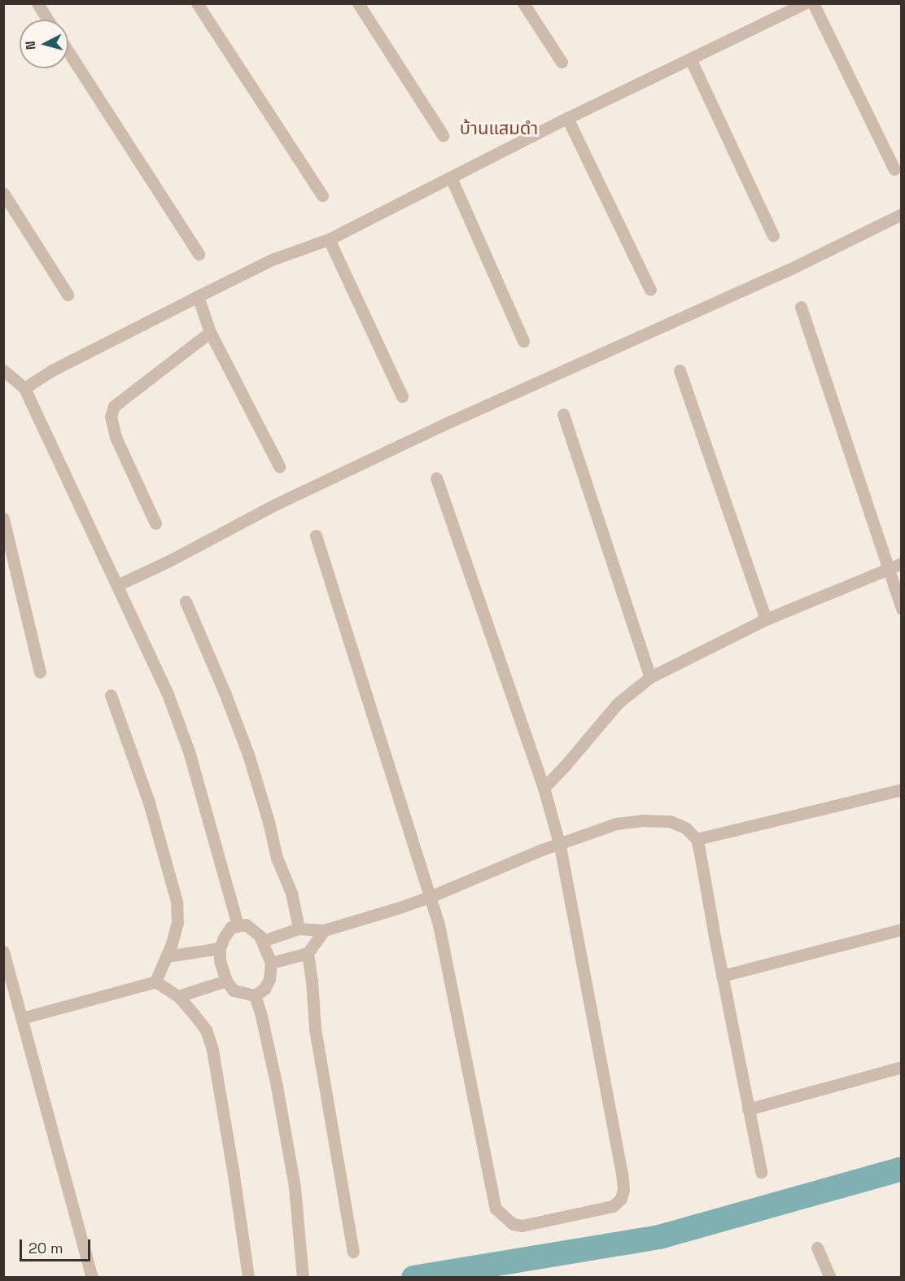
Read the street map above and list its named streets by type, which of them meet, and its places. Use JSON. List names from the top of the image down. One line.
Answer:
{"districts":["บ้านแสมดำ"],"scale_bar":"20 m","north":"left"}
